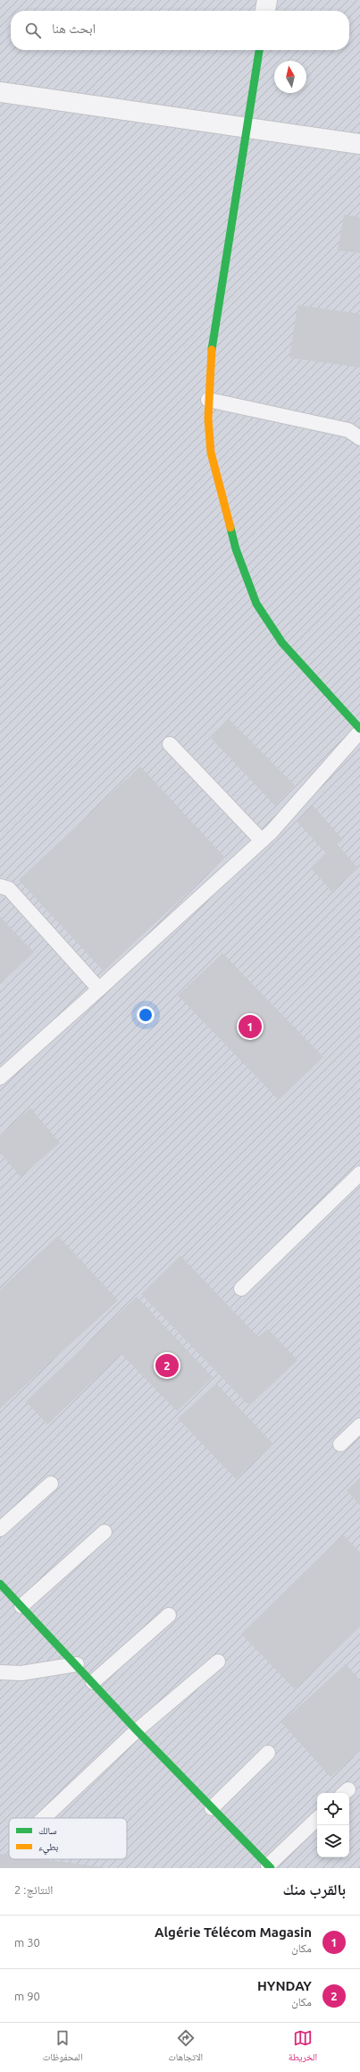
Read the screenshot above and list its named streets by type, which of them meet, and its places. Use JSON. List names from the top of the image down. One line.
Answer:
{"legend":["سالك","بطيء"],"north":"top","page":{"search":"ابحث هنا","pins":["1","2"],"heading":["بالقرب منك","النتائج: 2"],"list":[{"mark":"1","name":"Algérie Télécom Magasin","note":"مكان","value":"30 m"},{"mark":"2","name":"HYNDAY","note":"مكان","value":"90 m"}],"nav":["الخريطة","الاتجاهات","المحفوظات"]}}
